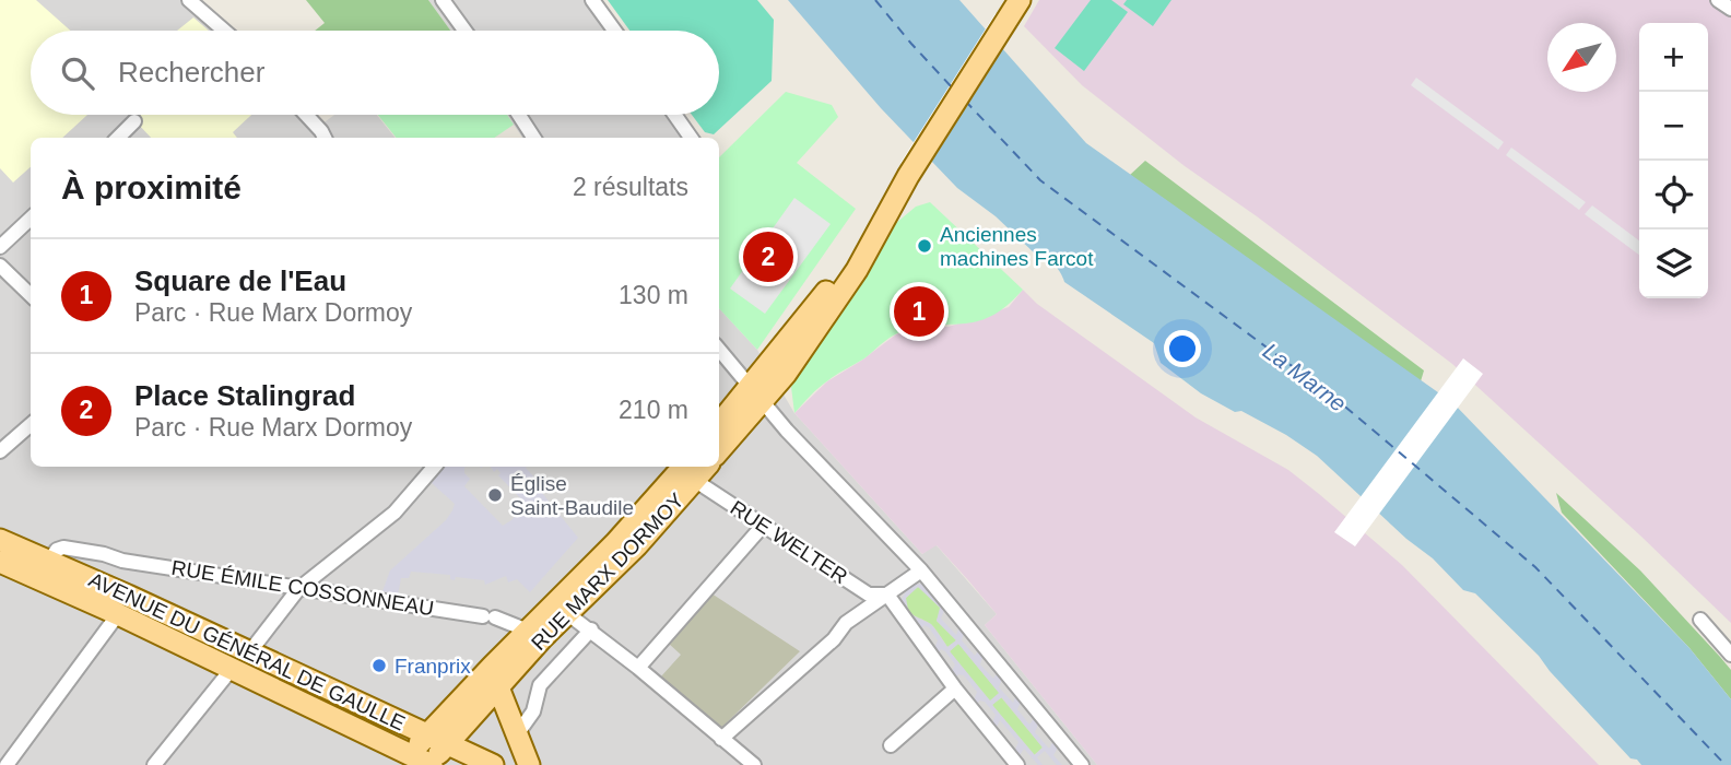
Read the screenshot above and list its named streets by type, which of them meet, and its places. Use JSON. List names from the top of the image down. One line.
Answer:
{"streets":{"main road":["RUE MARX DORMOY","AVENUE DU GÉNÉRAL DE GAULLE"],"street":["RUE WELTER","RUE ÉMILE COSSONNEAU"]},"crossings":[["RUE WELTER","RUE MARX DORMOY"],["RUE MARX DORMOY","RUE ÉMILE COSSONNEAU"],["RUE MARX DORMOY","AVENUE DU GÉNÉRAL DE GAULLE"],["RUE ÉMILE COSSONNEAU","AVENUE DU GÉNÉRAL DE GAULLE"]],"water":["La Marne"],"places":["Anciennes machines Farcot","Église Saint-Baudile","Franprix"],"north":"bottom left","page":{"map_buttons":["+","−"],"search":"Rechercher","heading":["À proximité","2 résultats"],"pins":["2","1"],"list":[{"mark":"1","name":"Square de l'Eau","note":"Parc · Rue Marx Dormoy","value":"130 m"},{"mark":"2","name":"Place Stalingrad","note":"Parc · Rue Marx Dormoy","value":"210 m"}]}}
